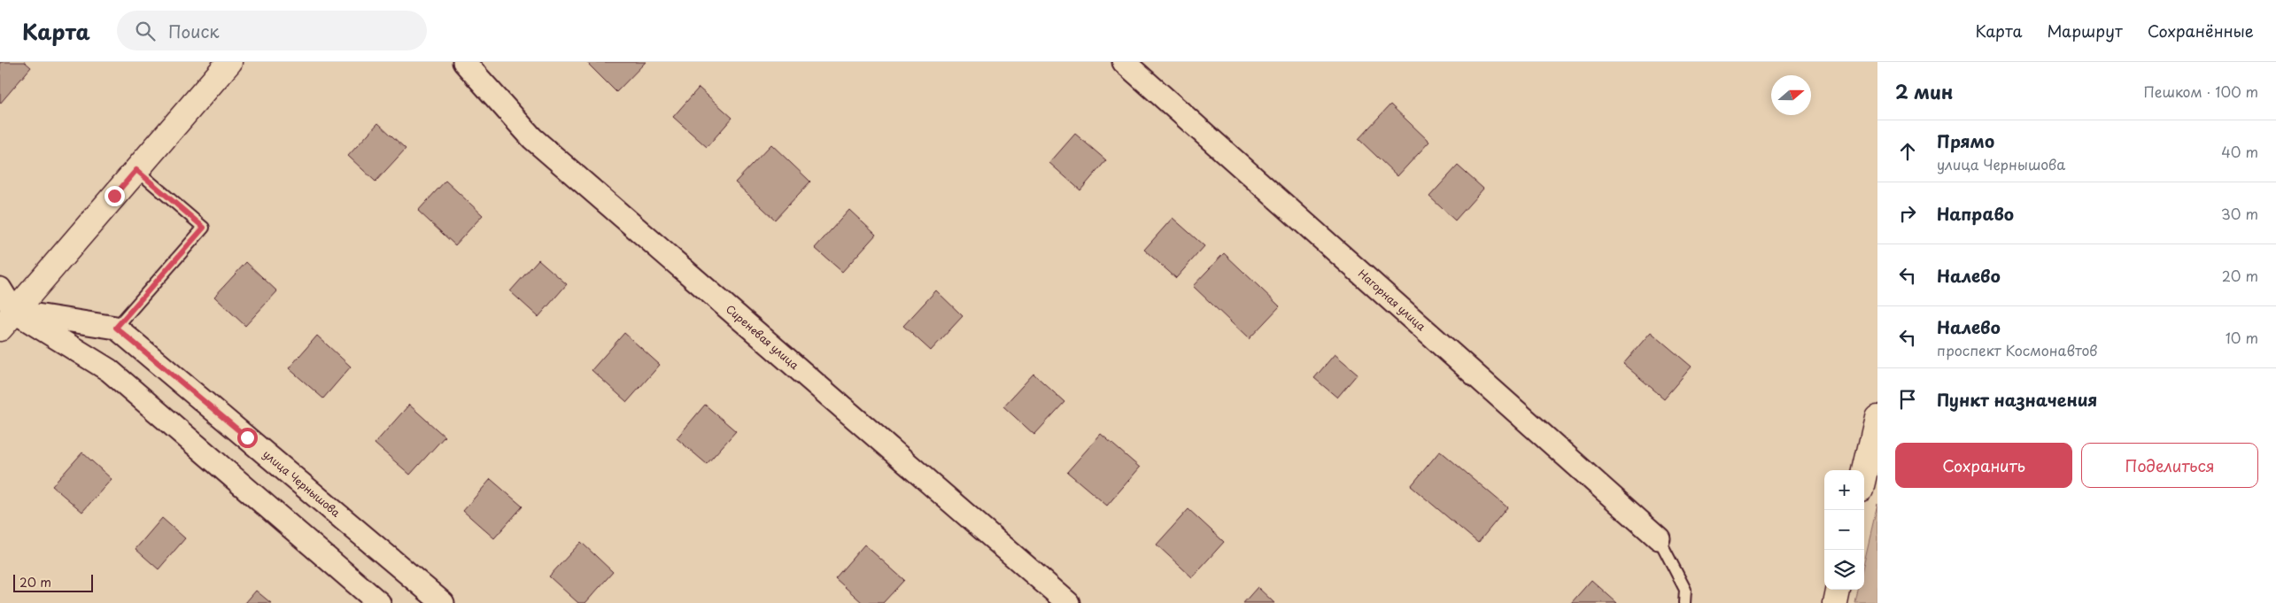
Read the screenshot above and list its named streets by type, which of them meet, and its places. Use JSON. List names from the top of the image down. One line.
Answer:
{"streets":{"street":["Нагорная улица","Сиреневая улица","улица Чернышова"]},"scale_bar":"20 m","north":"right","page":{"header":"Карта","search":"Поиск","nav":["Карта","Маршрут","Сохранённые"],"heading":["2 мин","Пешком · 100 m"],"list":[["Прямо","улица Чернышова","40 m"],["Направо","30 m"],["Налево","20 m"],["Налево","проспект Космонавтов","10 m"],"Пункт назначения"],"buttons":["Сохранить","Поделиться"],"map_buttons":["+","−"],"scale":"20 m"}}
